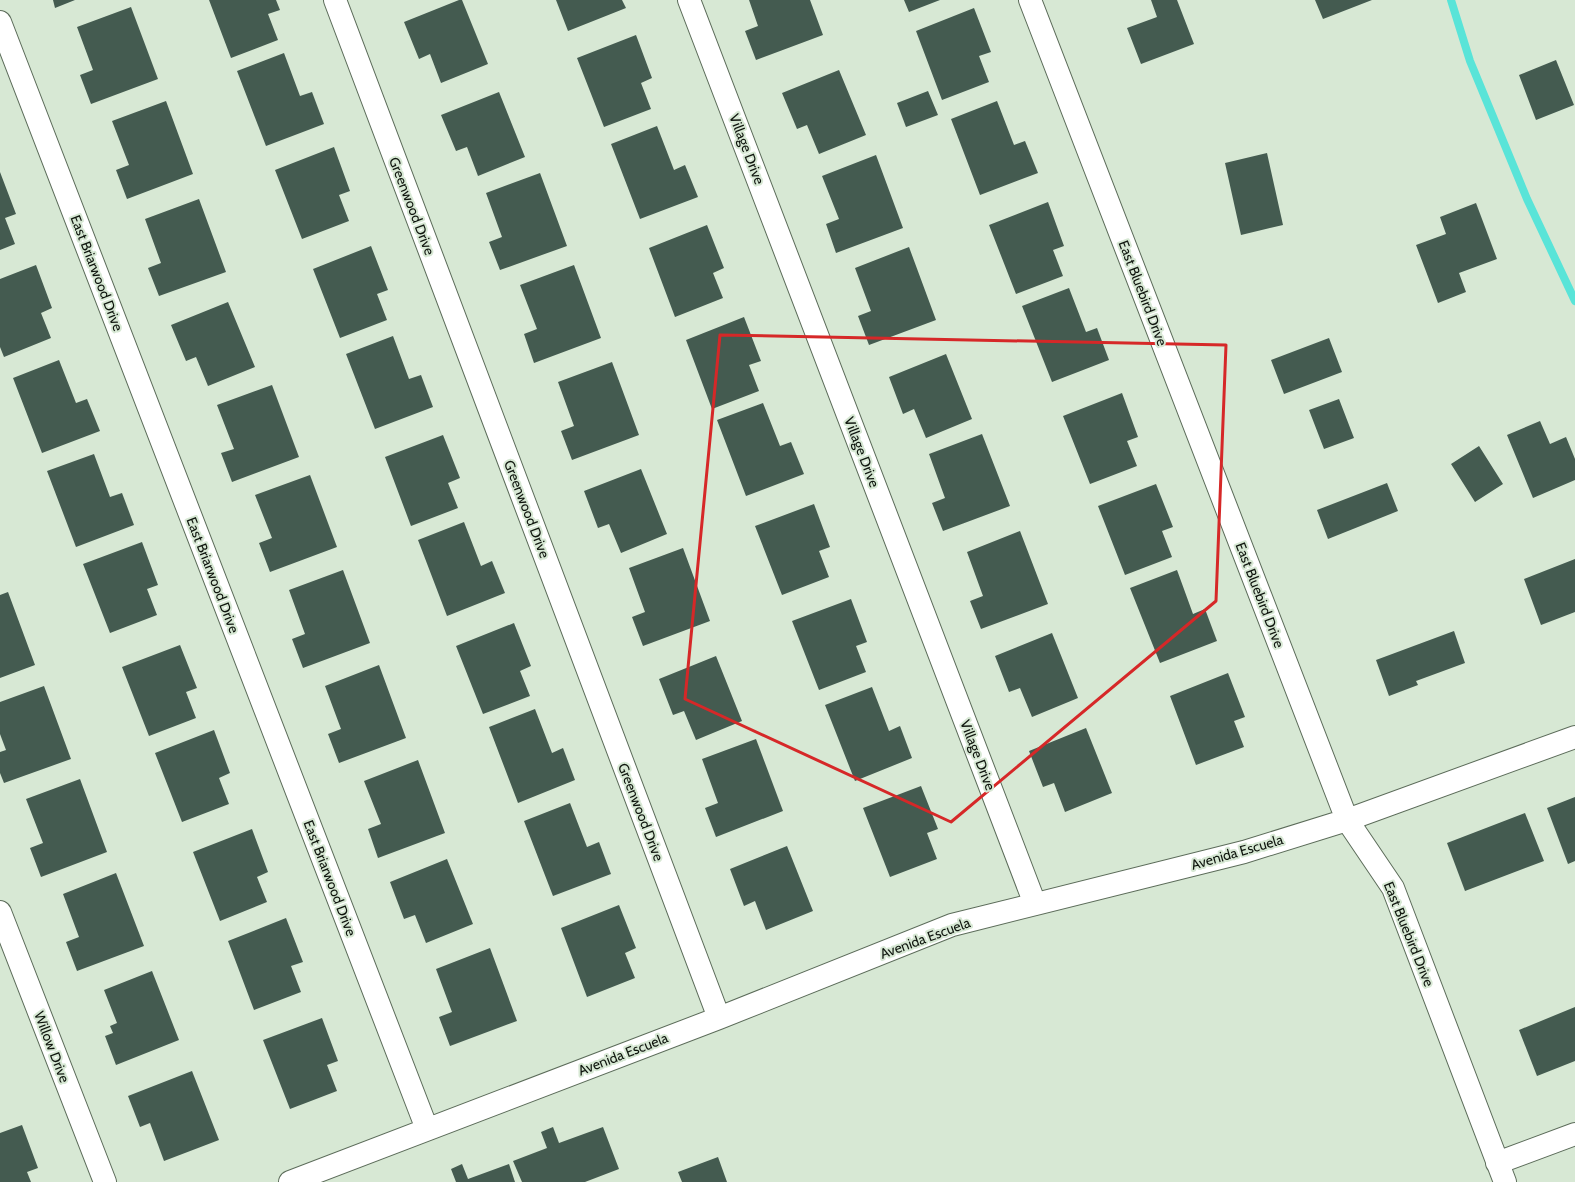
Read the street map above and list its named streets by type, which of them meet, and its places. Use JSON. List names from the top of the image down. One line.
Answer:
{"streets":{"street":["Village Drive","Greenwood Drive","East Briarwood Drive","East Bluebird Drive","Avenida Escuela","Willow Drive"]},"crossings":[["Village Drive","Avenida Escuela"],["Greenwood Drive","Avenida Escuela"],["East Briarwood Drive","Avenida Escuela"],["East Bluebird Drive","Avenida Escuela"]]}
